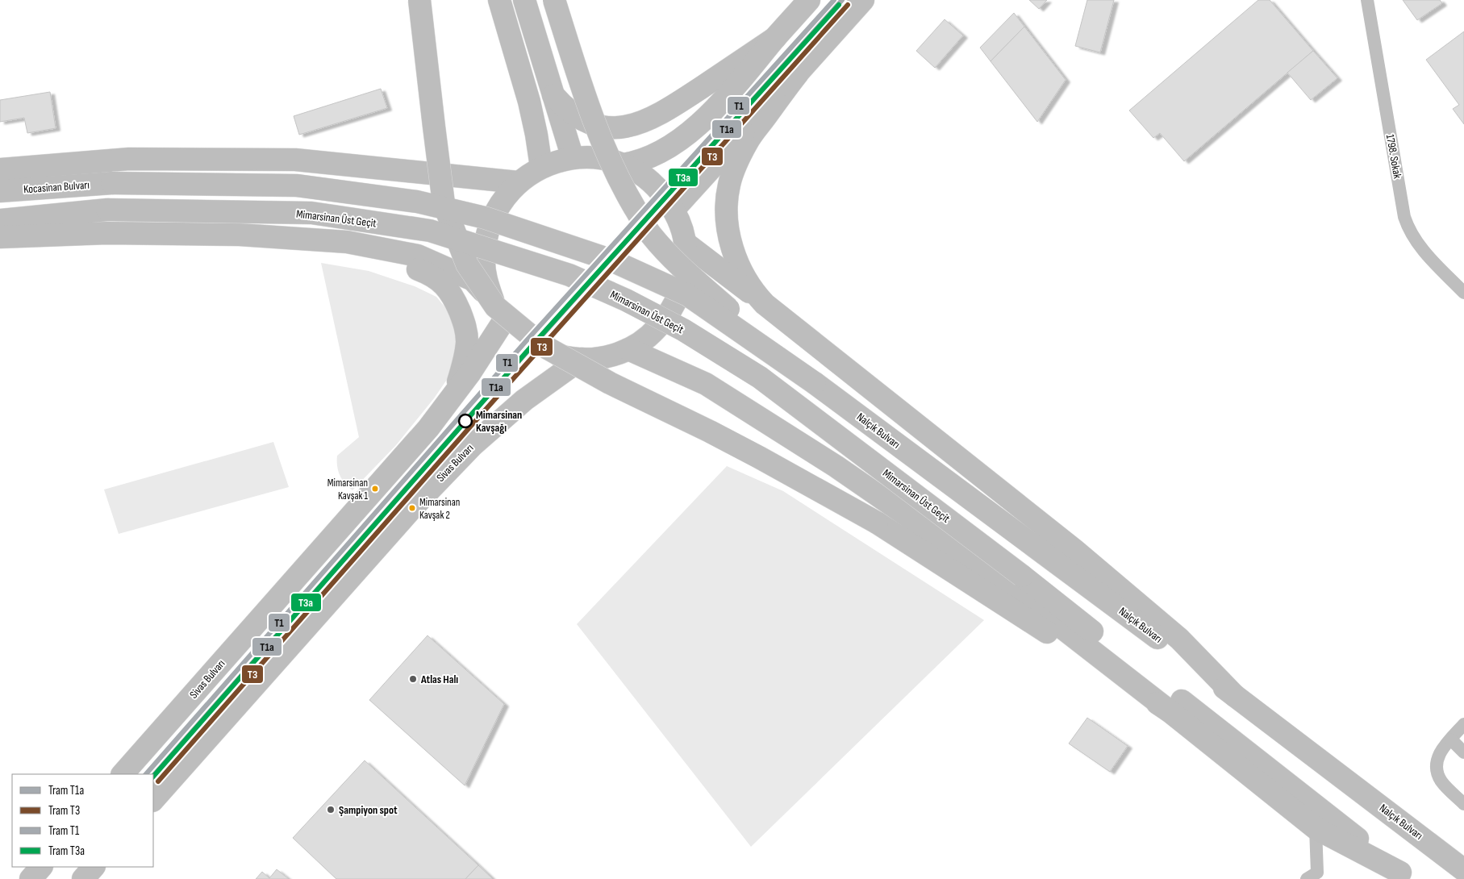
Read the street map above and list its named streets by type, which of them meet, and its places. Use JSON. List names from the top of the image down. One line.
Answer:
{"streets":{"highway":["Kocasinan Bulvarı","Mimarsinan Üst Geçit","Nalçık Bulvarı","Sivas Bulvarı"],"street":["1798. Sokak"]},"crossings":[["Kocasinan Bulvarı","Nalçık Bulvarı"]],"places":["Mimarsinan Kavşağı","Mimarsinan Kavşak 1","Mimarsinan Kavşak 2","Atlas Halı","Şampiyon spot"],"lines":["tram line T1a","tram line T1","tram line T3","tram line T3a"],"legend":["Tram T1a","Tram T3","Tram T1","Tram T3a"]}
